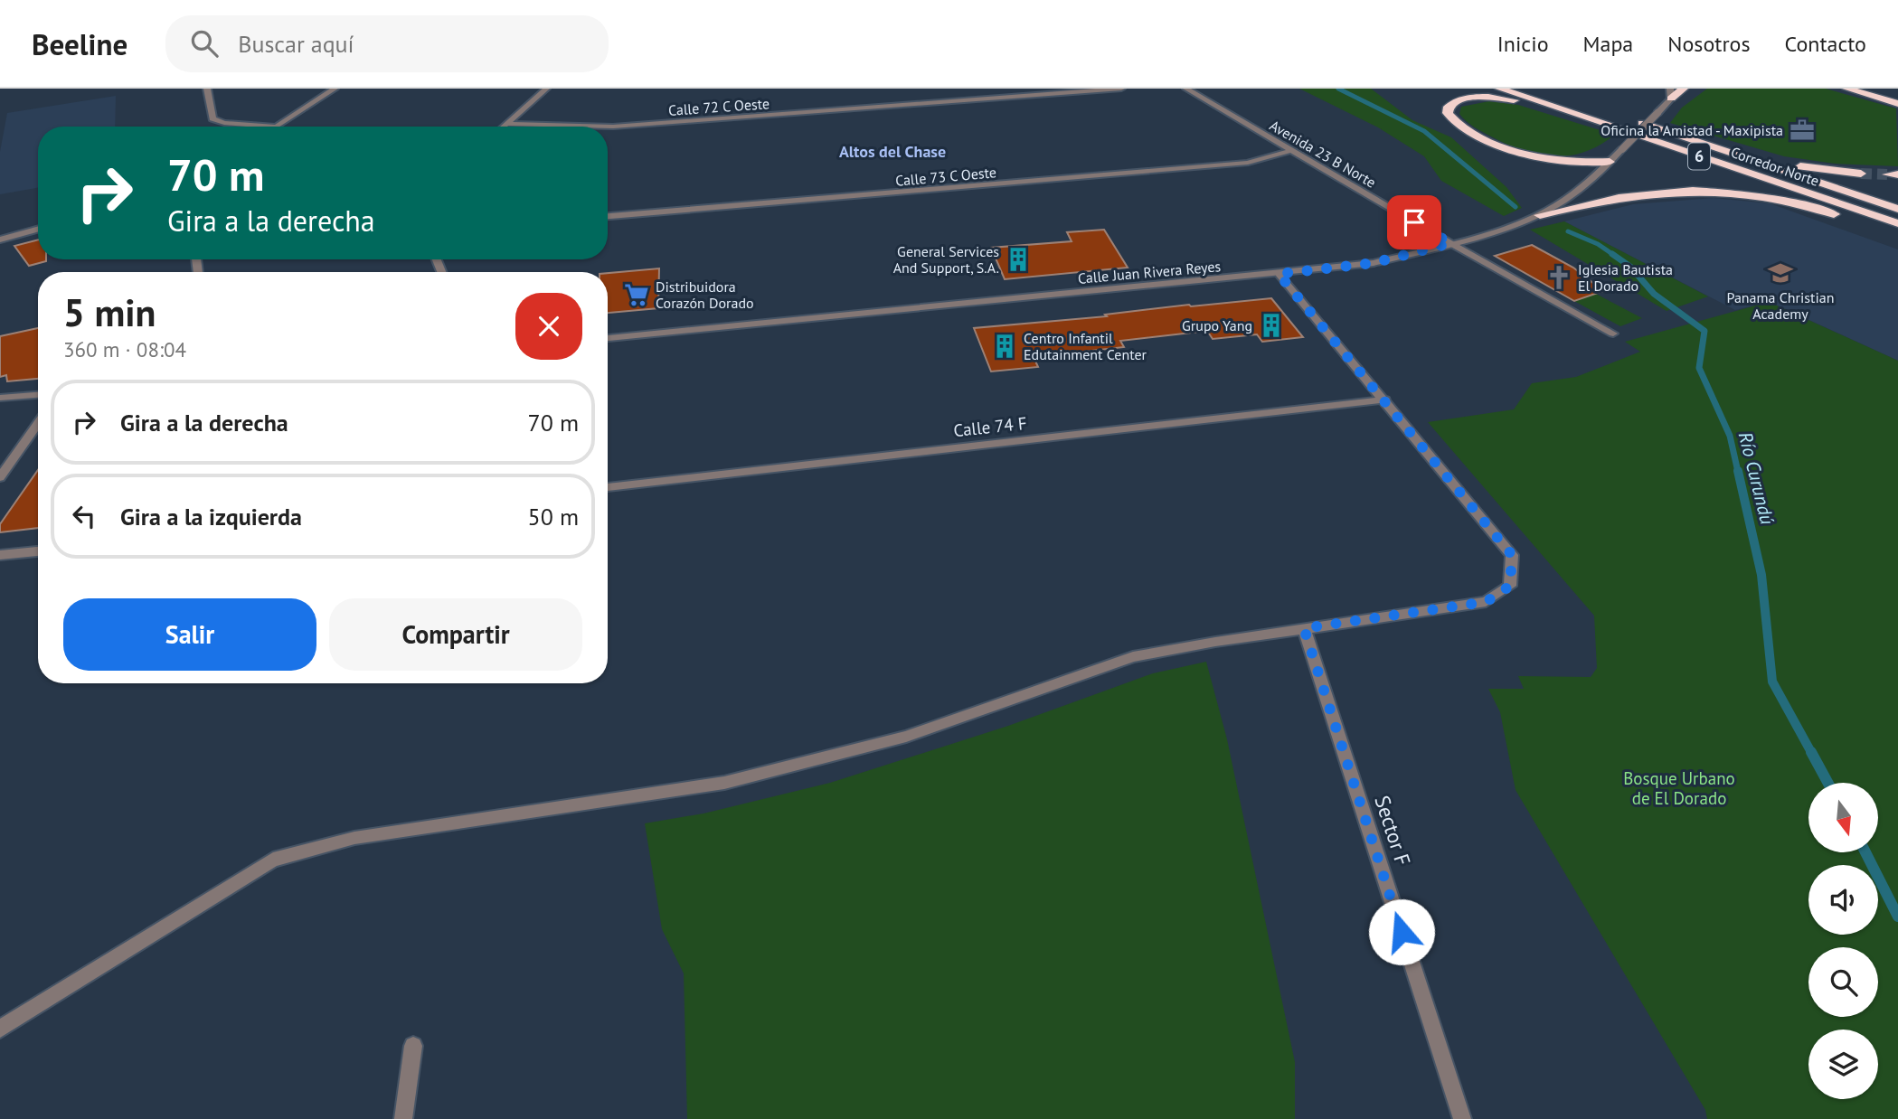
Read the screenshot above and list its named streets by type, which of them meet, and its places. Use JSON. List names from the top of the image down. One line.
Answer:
{"streets":{"highway":["6","Corredor Norte"],"street":["Calle 72 C Oeste","Avenida 23 B Norte","Calle 73 C Oeste","Calle Juan Rivera Reyes","Calle 74 F","Sector F"]},"crossings":[["Avenida 23 B Norte","Calle 73 C Oeste"],["Avenida 23 B Norte","Calle Juan Rivera Reyes"]],"districts":["Altos del Chase"],"water":["Río Curundú"],"parks":["Bosque Urbano de El Dorado"],"places":{"office":["Oficina la Amistad - Maxipista"],"building":["General Services And Support, S.A.","Grupo Yang","Centro Infantil Edutainment Center"],"school or university":["Panama Christian Academy"],"church":["Iglesia Bautista El Dorado"],"supermarket":["Distribuidora Corazón Dorado"]},"north":"bottom","page":{"header":"Beeline","search":"Buscar aquí","nav":["Inicio","Mapa","Nosotros","Contacto"],"turn":["70 m","Gira a la derecha"],"heading":["5 min","360 m · 08:04"],"list":[{"name":"Gira a la derecha","value":"70 m"},{"name":"Gira a la izquierda","value":"50 m"}],"buttons":["Salir","Compartir"]}}
